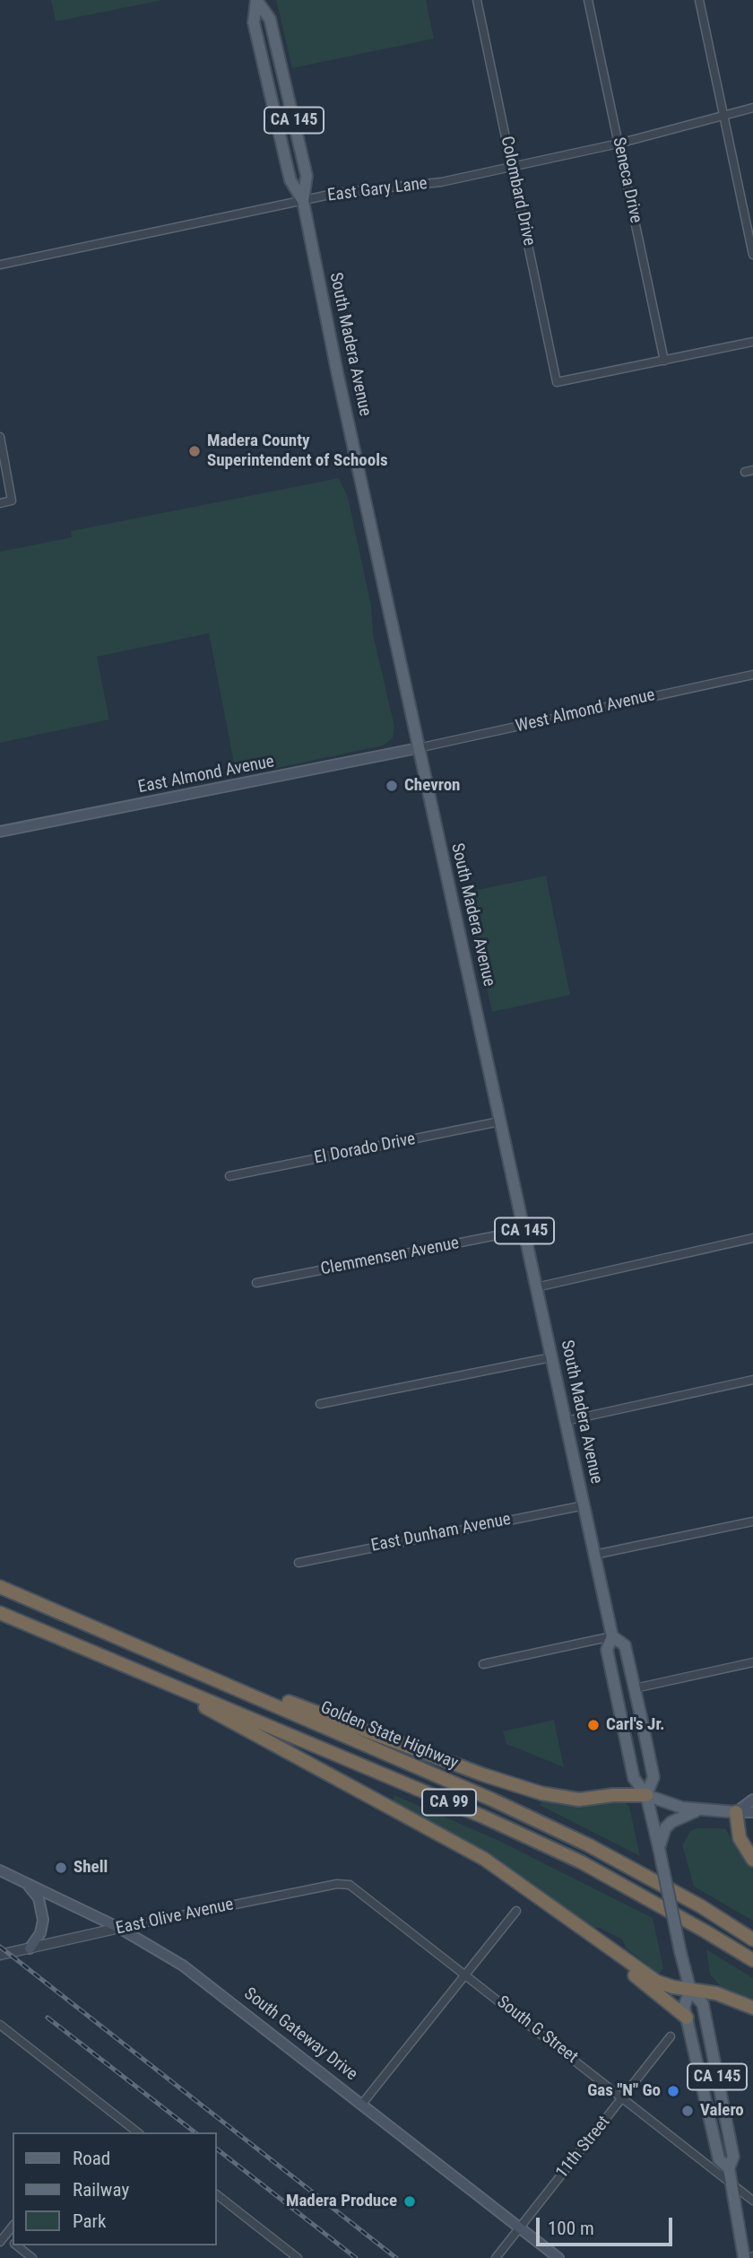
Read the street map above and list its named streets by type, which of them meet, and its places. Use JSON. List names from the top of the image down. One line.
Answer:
{"streets":{"highway":["Golden State Highway","CA 99"],"main road":["CA 145","South Madera Avenue","East Almond Avenue","South Gateway Drive"],"street":["Seneca Drive","East Gary Lane","Colombard Drive","West Almond Avenue","El Dorado Drive","Clemmensen Avenue","East Dunham Avenue","East Olive Avenue","South G Street","11th Street"]},"crossings":[["Seneca Drive","East Gary Lane"],["Seneca Drive","Colombard Drive"],["East Gary Lane","Colombard Drive"],["East Gary Lane","South Madera Avenue"],["South Madera Avenue","West Almond Avenue"],["South Madera Avenue","East Almond Avenue"],["South Madera Avenue","El Dorado Drive"],["South Madera Avenue","Clemmensen Avenue"],["South Madera Avenue","East Dunham Avenue"],["South Madera Avenue","South G Street"],["West Almond Avenue","East Almond Avenue"],["East Olive Avenue","South G Street"],["East Olive Avenue","South Gateway Drive"],["South G Street","11th Street"],["South Gateway Drive","11th Street"]],"places":["Madera County Superintendent of Schools","Chevron","Carl's Jr.","Shell","Gas \"N\" Go","Valero","Madera Produce"],"legend":["Road","Railway","Park"],"scale_bar":"100 m"}
